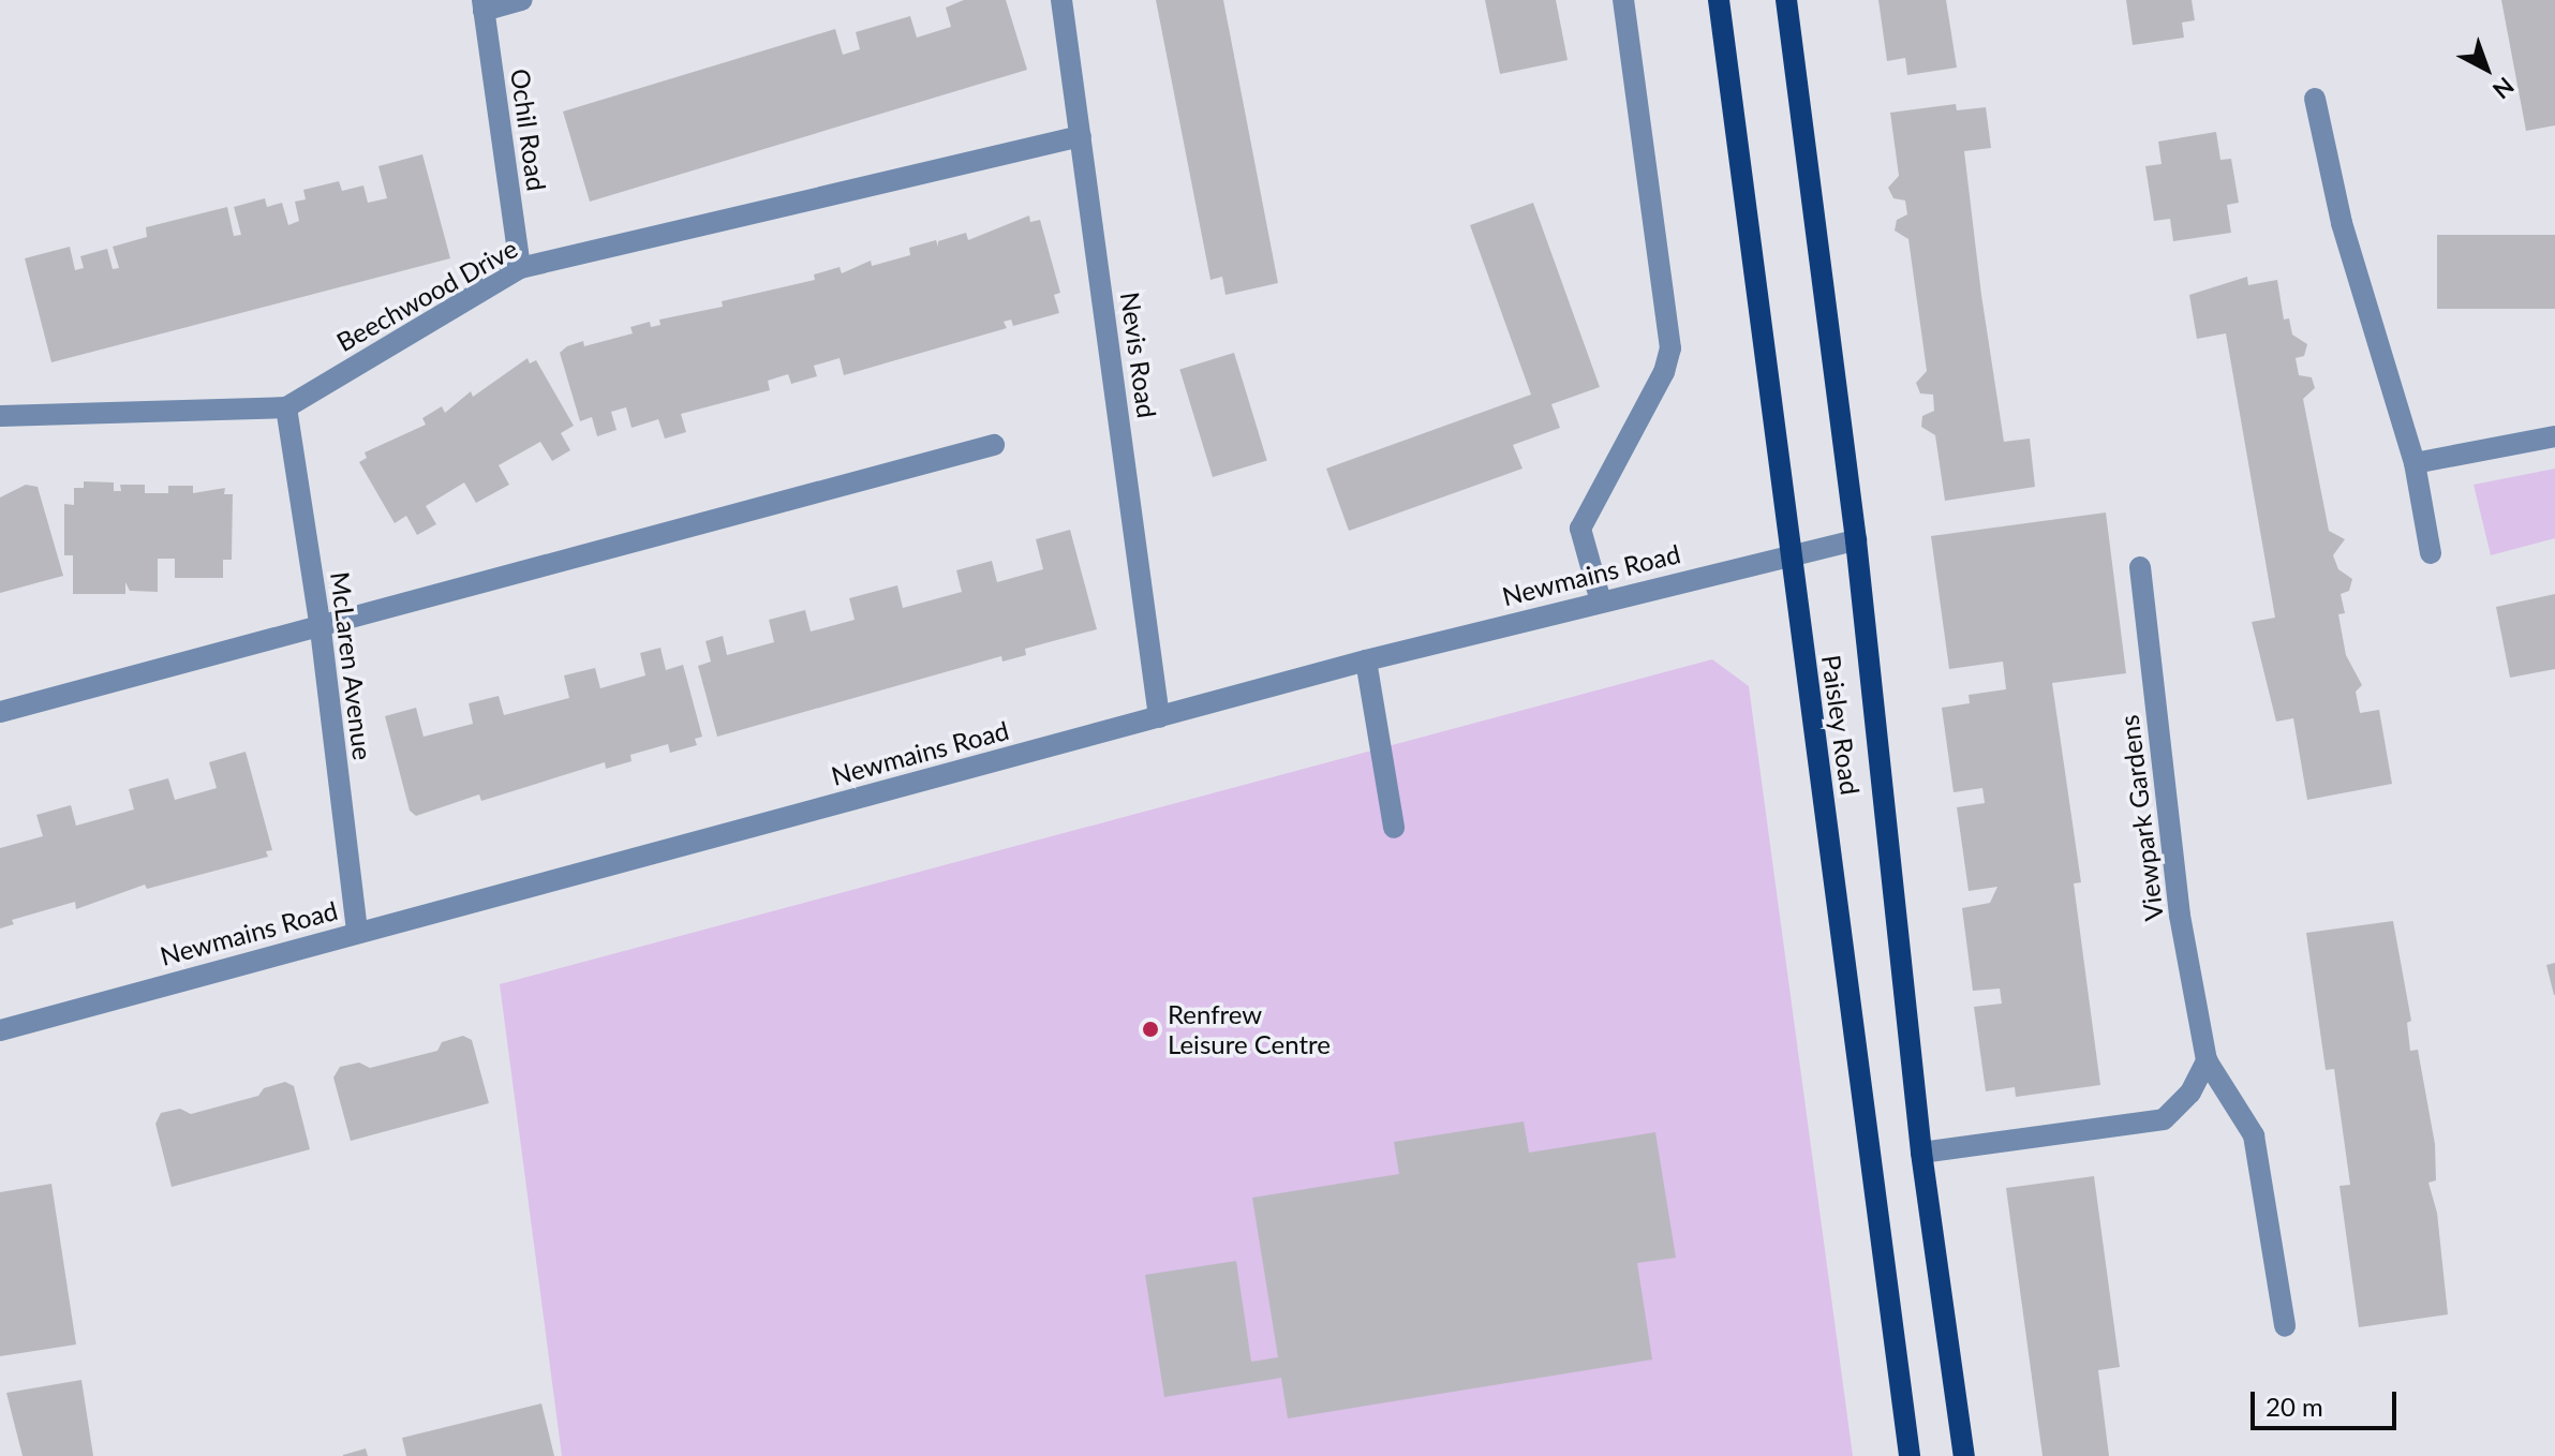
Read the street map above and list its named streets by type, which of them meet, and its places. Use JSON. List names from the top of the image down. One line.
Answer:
{"streets":{"main road":["Paisley Road"],"street":["Ochil Road","Beechwood Drive","Nevis Road","Newmains Road","McLaren Avenue","Viewpark Gardens"]},"crossings":[["Ochil Road","Beechwood Drive"],["Beechwood Drive","Nevis Road"],["Beechwood Drive","McLaren Avenue"],["Nevis Road","Newmains Road"],["Newmains Road","McLaren Avenue"],["Newmains Road","Paisley Road"]],"places":["Renfrew Leisure Centre"],"scale_bar":"20 m","north":"bottom right"}
